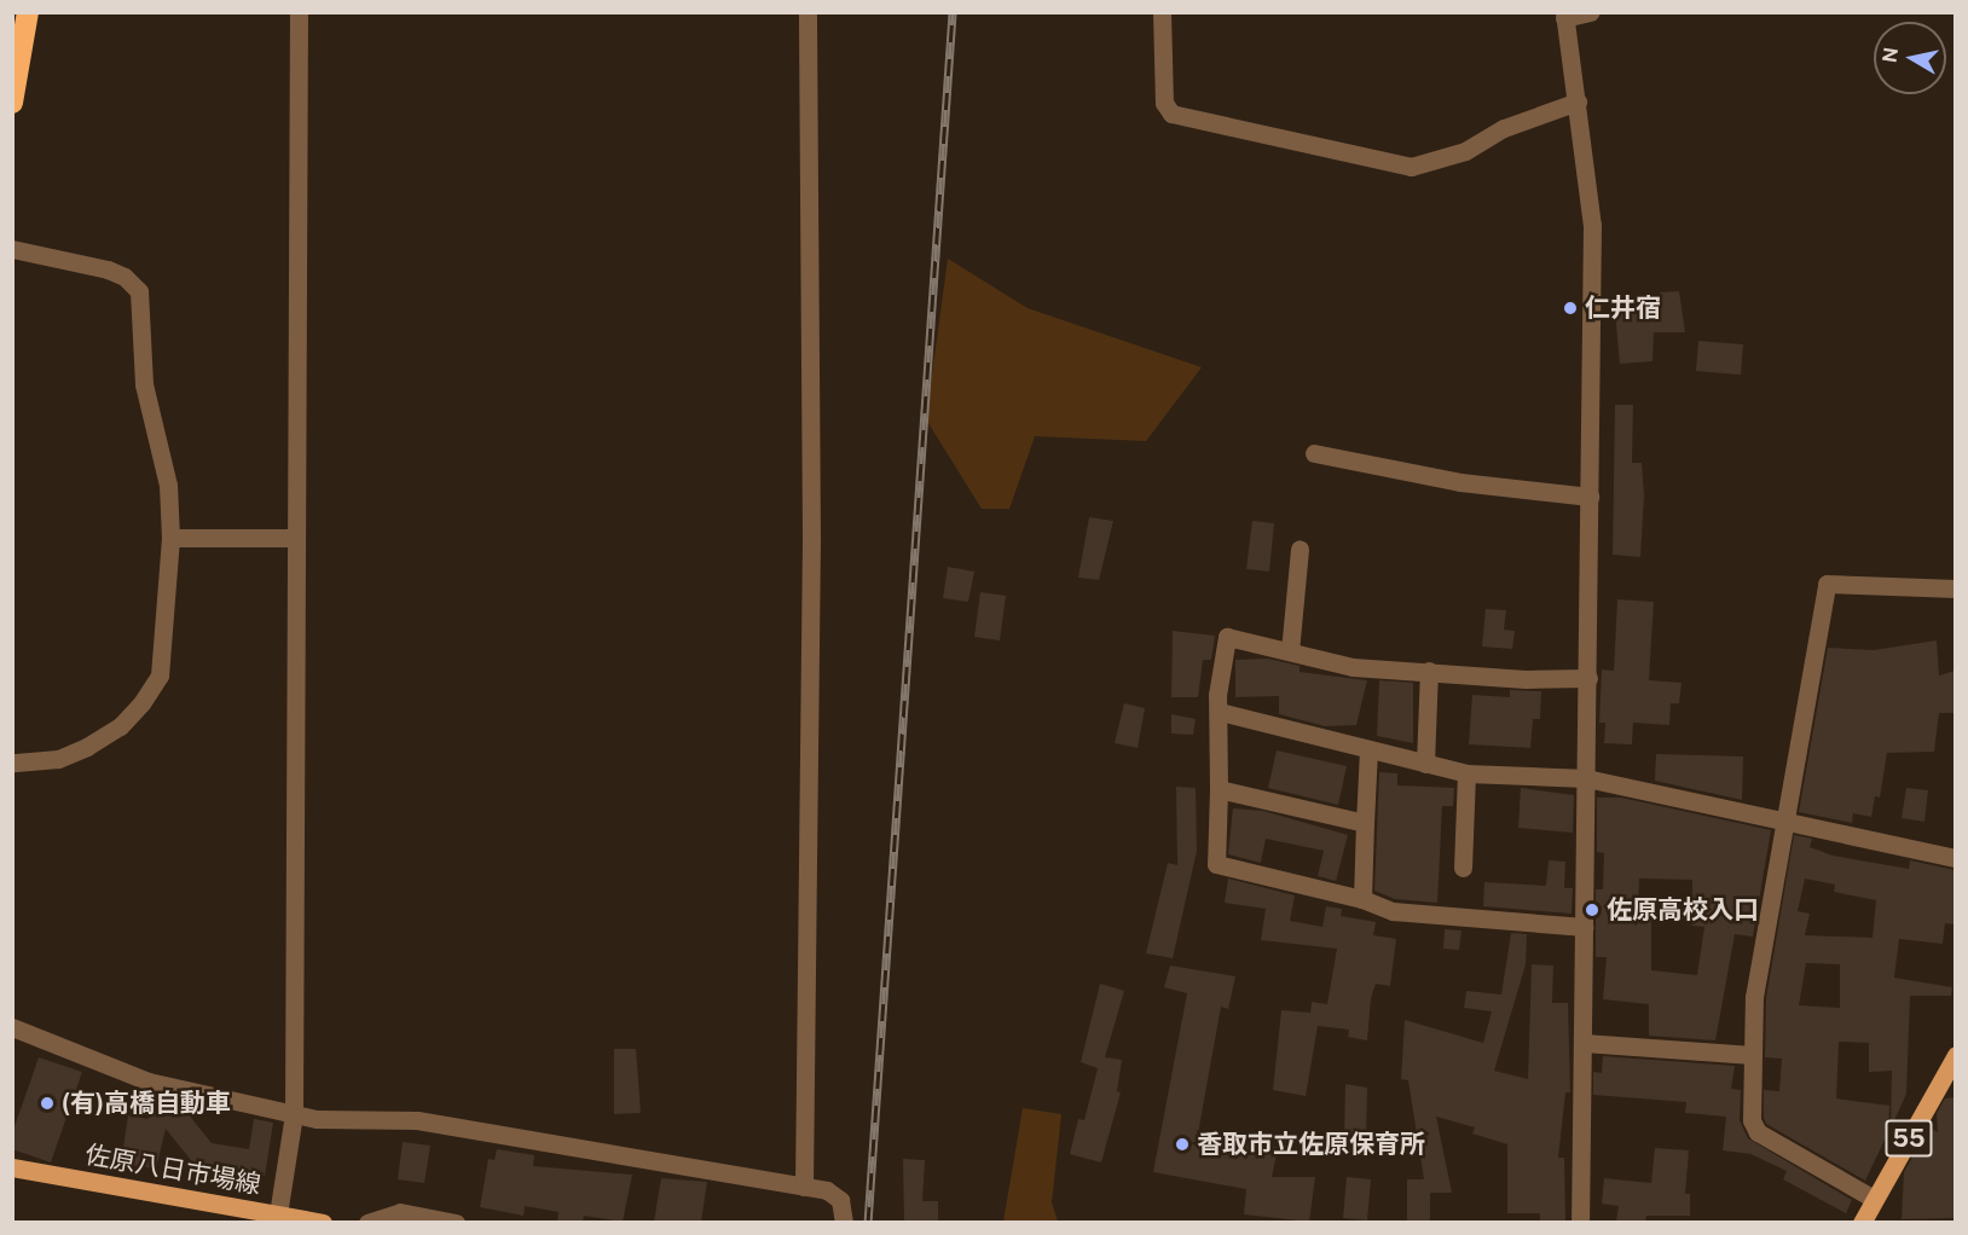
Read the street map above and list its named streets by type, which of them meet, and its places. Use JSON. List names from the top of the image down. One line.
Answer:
{"streets":{"main road":["55","佐原八日市場線"]},"places":["仁井宿","佐原高校入口","(有)高橋自動車","香取市立佐原保育所"],"north":"left"}
